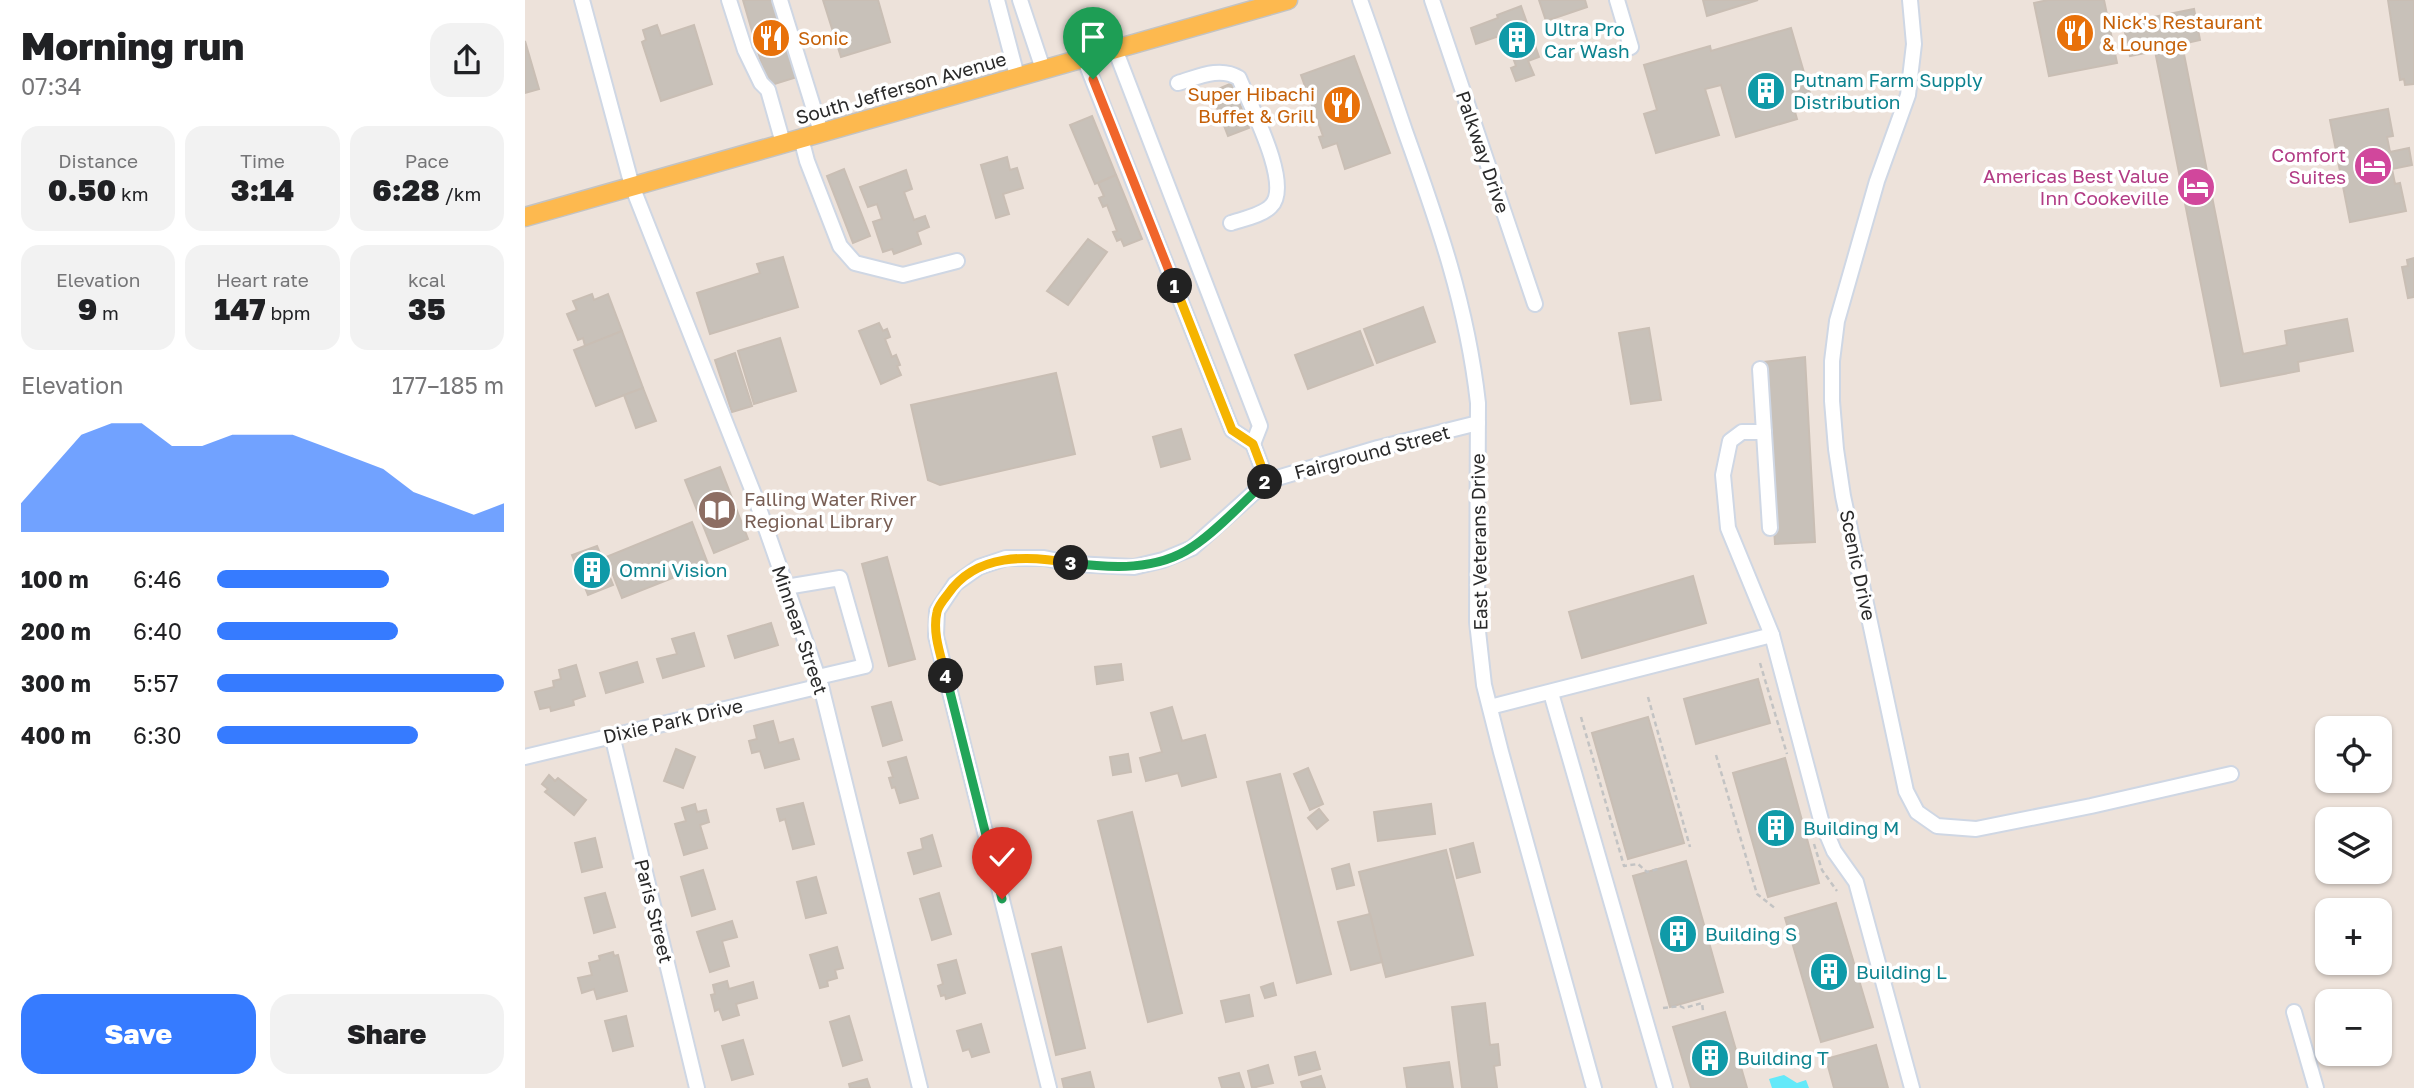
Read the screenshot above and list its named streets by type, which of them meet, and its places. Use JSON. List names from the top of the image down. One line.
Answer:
{"streets":{"main road":["South Jefferson Avenue"],"street":["Palkway Drive","Fairground Street","East Veterans Drive","Scenic Drive","Minnear Street","Dixie Park Drive","Paris Street"]},"crossings":[["South Jefferson Avenue","Fairground Street"],["South Jefferson Avenue","Minnear Street"],["Fairground Street","East Veterans Drive"],["Minnear Street","Dixie Park Drive"],["Dixie Park Drive","Paris Street"]],"places":{"restaurant":["Nick's Restaurant & Lounge","Sonic","Super Hibachi Buffet & Grill"],"building":["Ultra Pro Car Wash","Putnam Farm Supply Distribution","Omni Vision","Building M","Building S","Building L","Building T"],"hotel":["Comfort Suites","Americas Best Value Inn Cookeville"],"library":["Falling Water River Regional Library"]},"page":{"heading":["Morning run","07:34"],"stats":[["Distance","0.50 km"],["Time","3:14"],["Pace","6:28 /km"],["Elevation","9 m"],["Heart rate","147 bpm"],["kcal","35"]],"pins":["1","2","3","4"],"chart":["Elevation","177–185 m"],"list":[{"name":"100 m","note":"6:46"},{"name":"200 m","note":"6:40"},{"name":"300 m","note":"5:57"},{"name":"400 m","note":"6:30"}],"map_buttons":["+","−"],"buttons":["Save","Share"]}}
